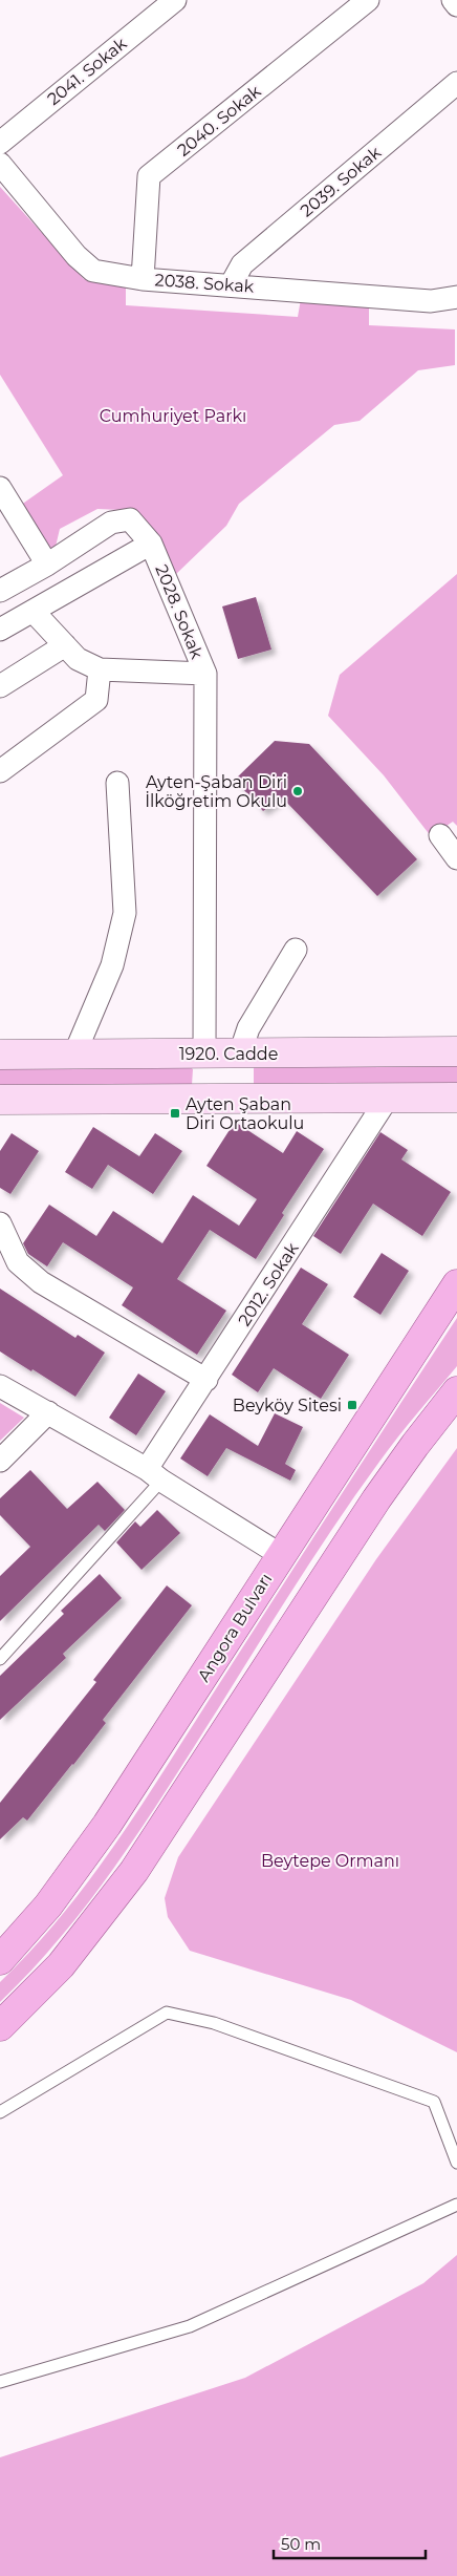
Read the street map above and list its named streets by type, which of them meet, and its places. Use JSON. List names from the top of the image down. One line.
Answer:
{"streets":{"main road":["1920. Cadde","Angora Bulvarı"],"street":["2041. Sokak","2040. Sokak","2039. Sokak","2038. Sokak","2028. Sokak","2012. Sokak"]},"crossings":[["2040. Sokak","2038. Sokak"],["2039. Sokak","2038. Sokak"]],"parks":["Cumhuriyet Parkı","Beytepe Ormanı"],"places":{"other":["Ayten-Şaban Diri İlköğretim Okulu"],"transit":["Ayten Şaban Diri Ortaokulu","Beyköy Sitesi"]},"scale_bar":"50 m"}
